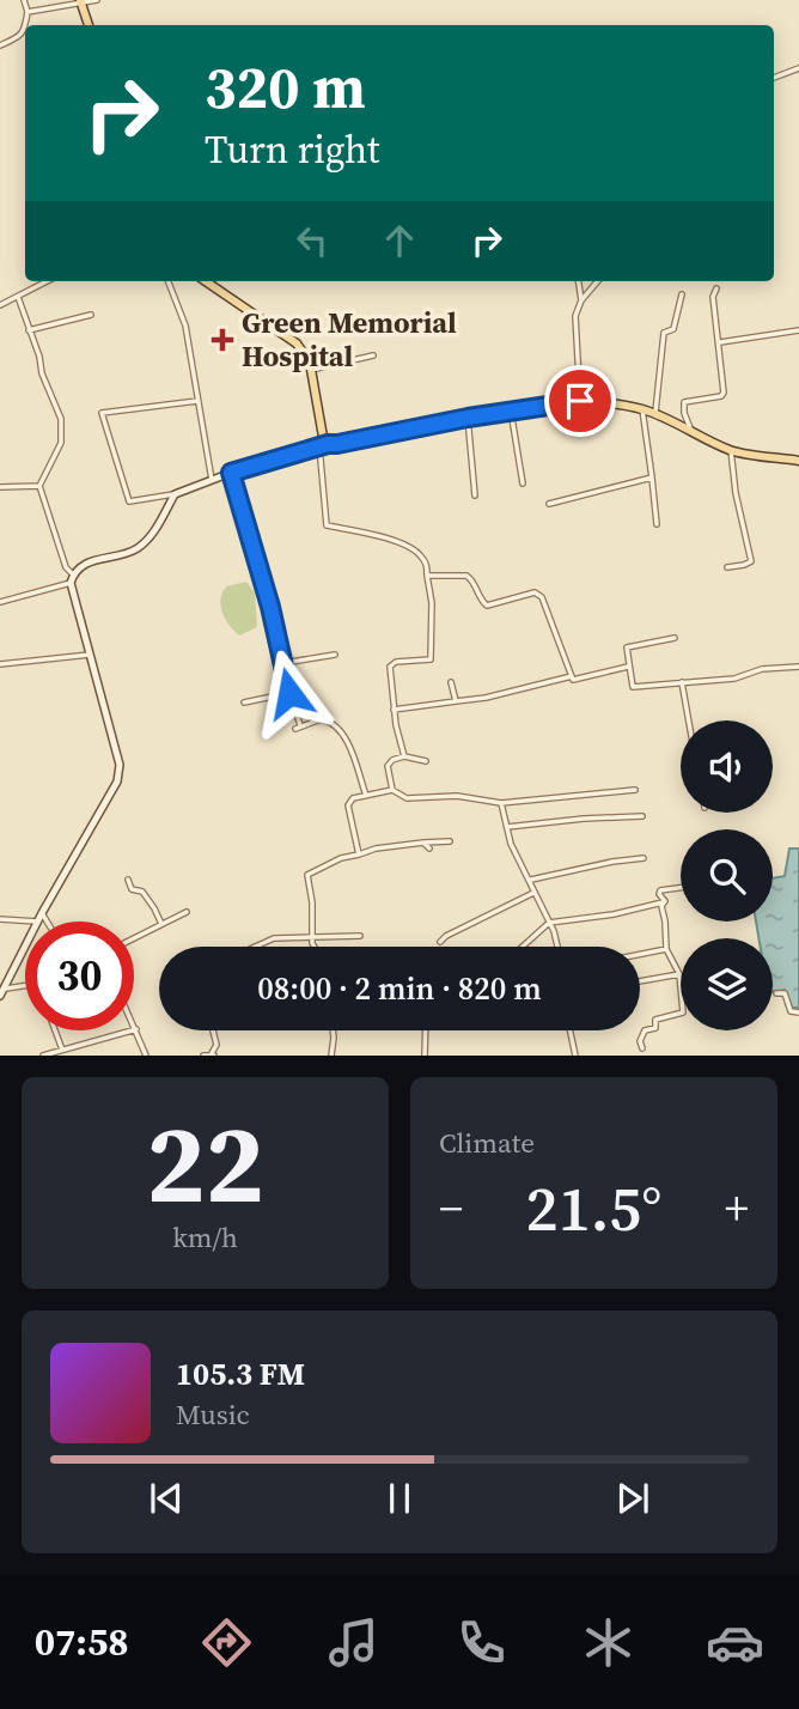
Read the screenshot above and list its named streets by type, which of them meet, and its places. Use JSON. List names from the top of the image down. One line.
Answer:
{"places":{"health":["Green Memorial Hospital"]},"page":{"turn":["320 m","Turn right"],"limit":"30","trip":"08:00 · 2 min · 820 m","tile":[["22","km/h"],"Climate"],"heat":["−","21.5°","+"],"song":["105.3 FM","Music"],"tabs":"07:58"}}
